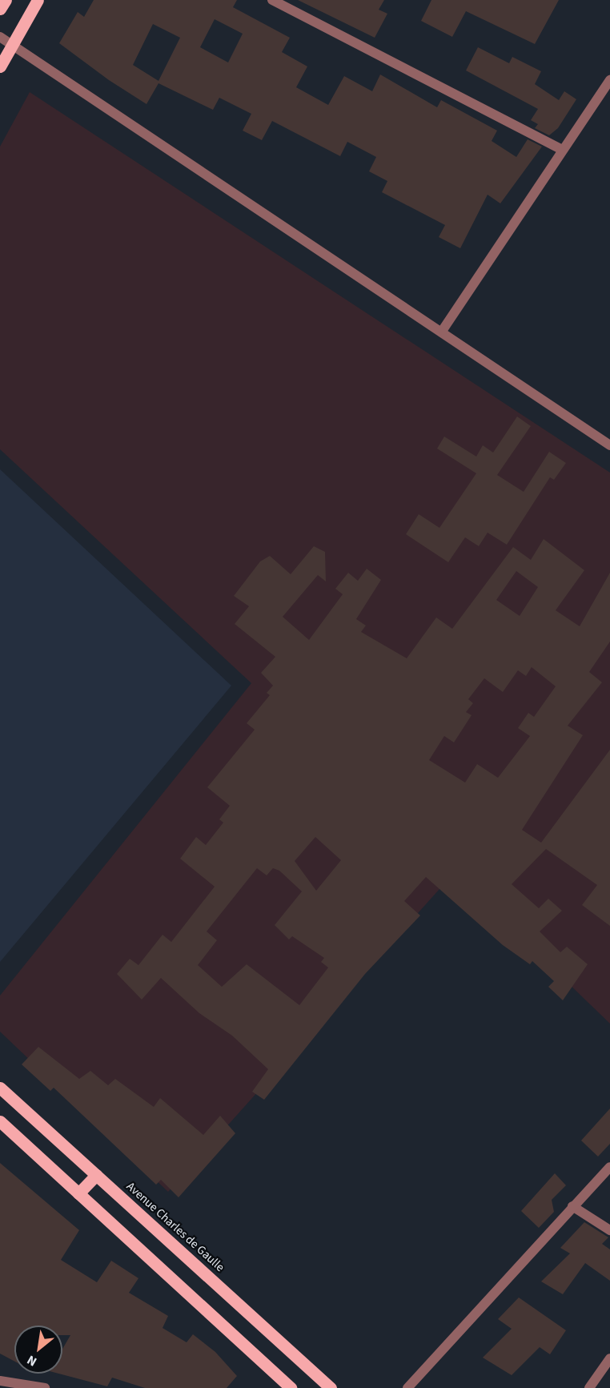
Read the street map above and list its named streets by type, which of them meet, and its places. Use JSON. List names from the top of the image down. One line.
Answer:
{"streets":{"main road":["Avenue Charles de Gaulle"]},"north":"bottom left"}
